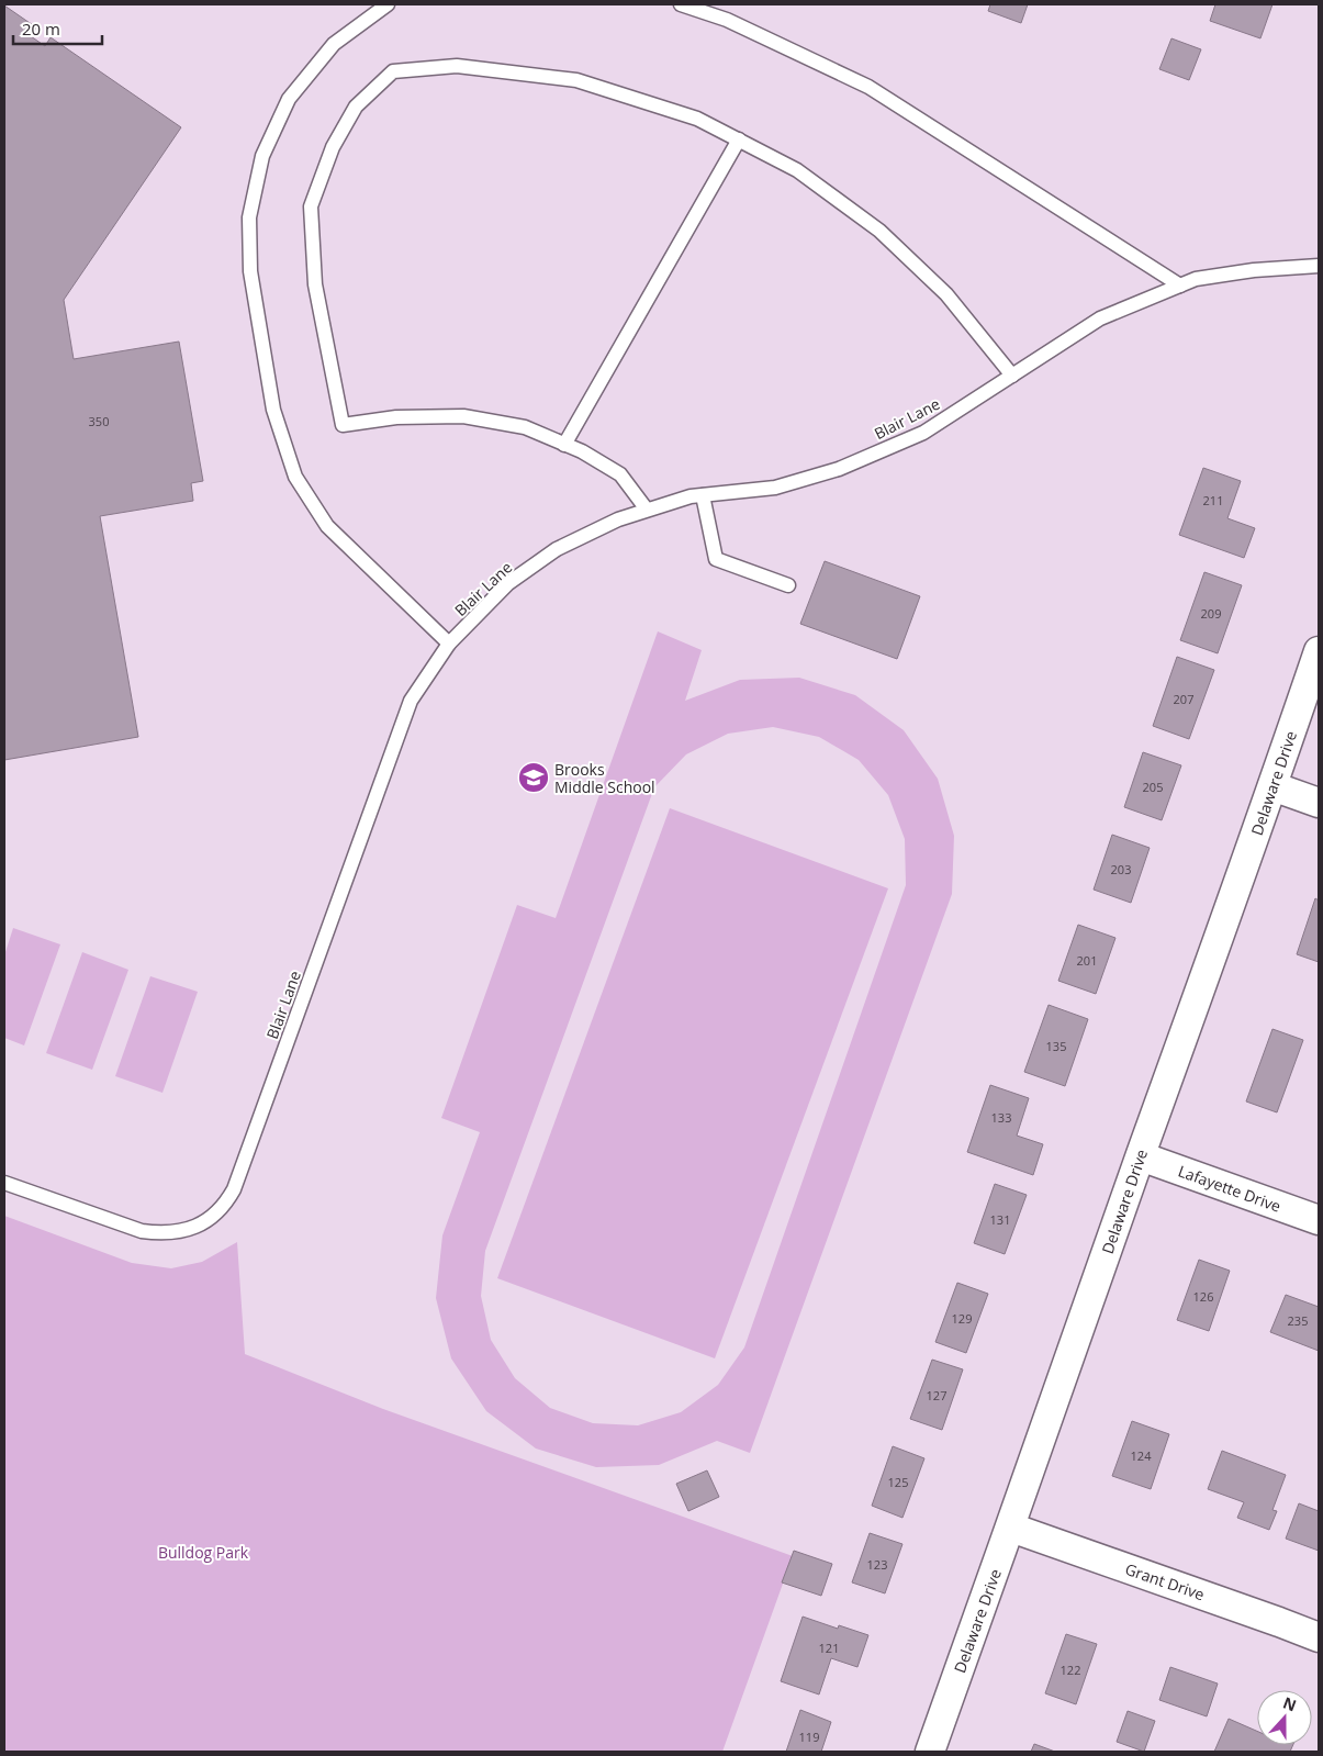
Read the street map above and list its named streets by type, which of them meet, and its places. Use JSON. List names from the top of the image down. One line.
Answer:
{"streets":{"street":["Delaware Drive","Lafayette Drive","Grant Drive"],"lane":["Blair Lane"]},"crossings":[["Delaware Drive","Lafayette Drive"],["Delaware Drive","Grant Drive"]],"parks":["Bulldog Park"],"places":{"school or university":["Brooks Middle School"]},"house_numbers":["350","211","209","207","205","203","201","135","133","131","126","129","235","127","124","125","123","121","122","119"],"scale_bar":"20 m","north":"top"}
